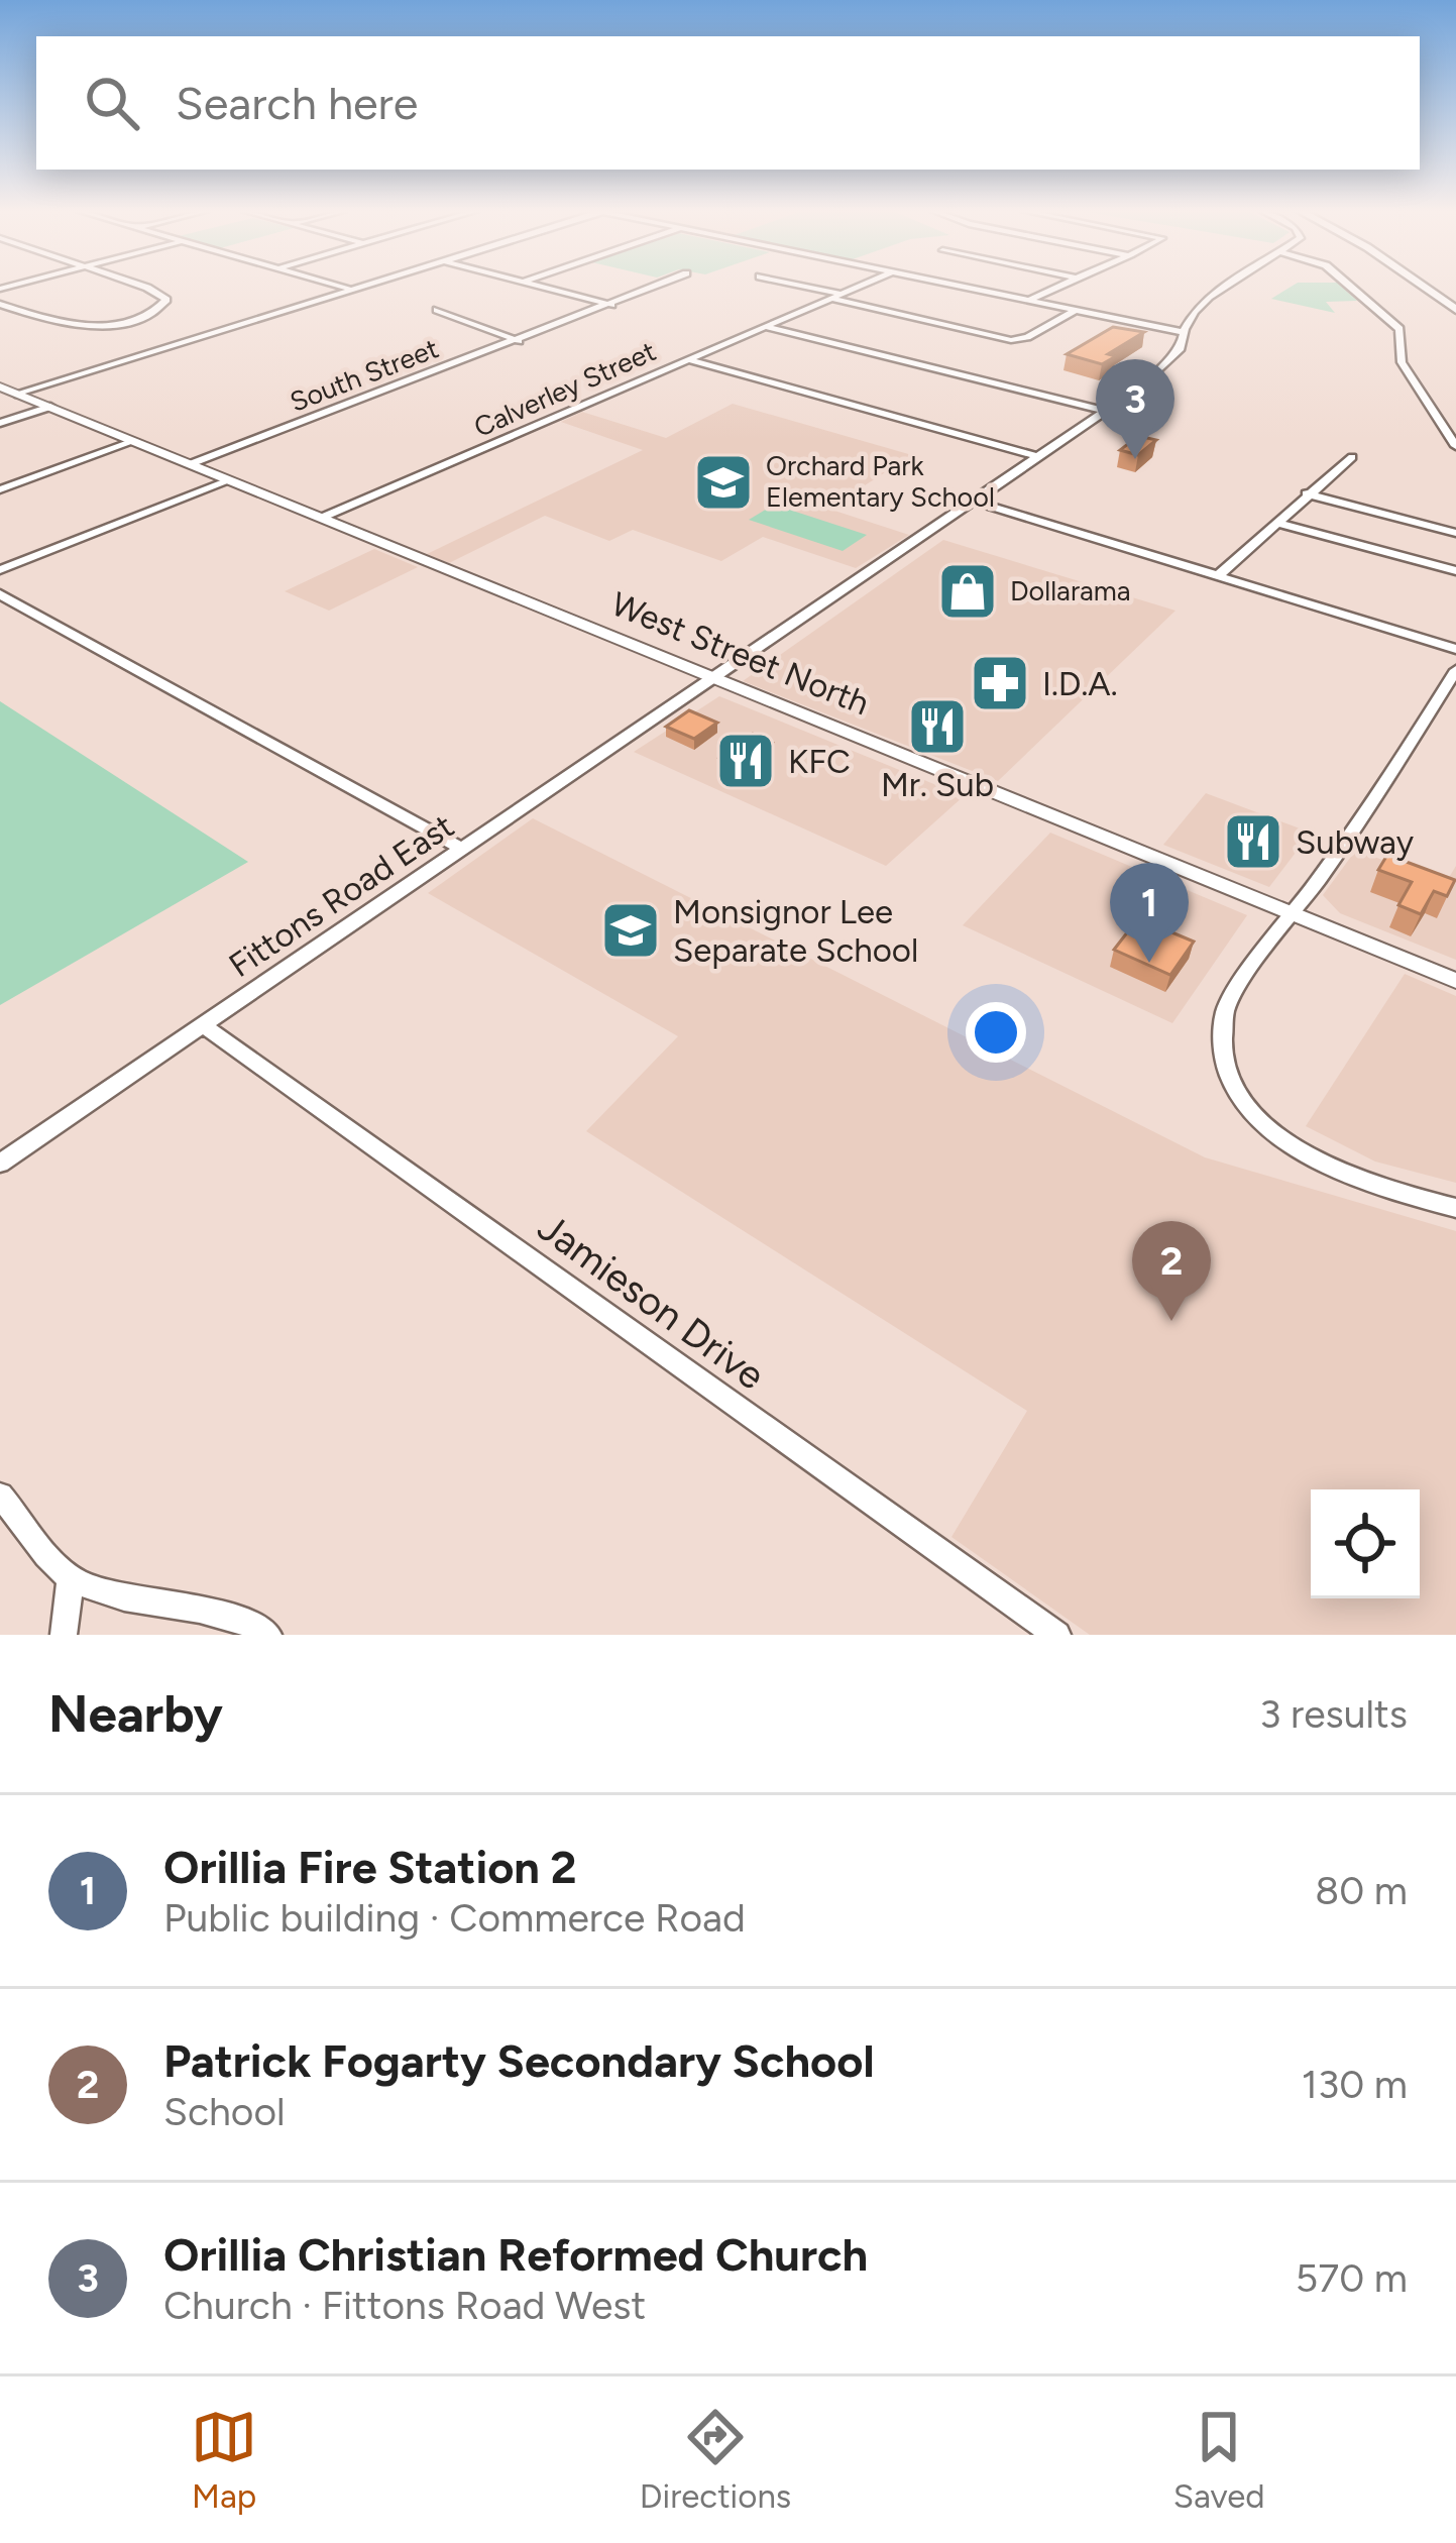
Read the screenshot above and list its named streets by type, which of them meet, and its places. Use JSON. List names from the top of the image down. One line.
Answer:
{"streets":{"main road":["West Street North"],"street":["South Street","Calverley Street","Fittons Road East","Jamieson Drive"]},"crossings":[["South Street","West Street North"],["Calverley Street","West Street North"],["West Street North","Fittons Road East"],["Fittons Road East","Jamieson Drive"]],"places":{"school or university":["Orchard Park Elementary School","Monsignor Lee Separate School"],"shop":["Dollarama"],"pharmacy":["I.D.A."],"restaurant":["Mr. Sub","KFC","Subway"]},"page":{"search":"Search here","pins":["3","1","2"],"heading":["Nearby","3 results"],"list":[{"mark":"1","name":"Orillia Fire Station 2","note":"Public building · Commerce Road","value":"80 m"},{"mark":"2","name":"Patrick Fogarty Secondary School","note":"School","value":"130 m"},{"mark":"3","name":"Orillia Christian Reformed Church","note":"Church · Fittons Road West","value":"570 m"}],"nav":["Map","Directions","Saved"]}}
